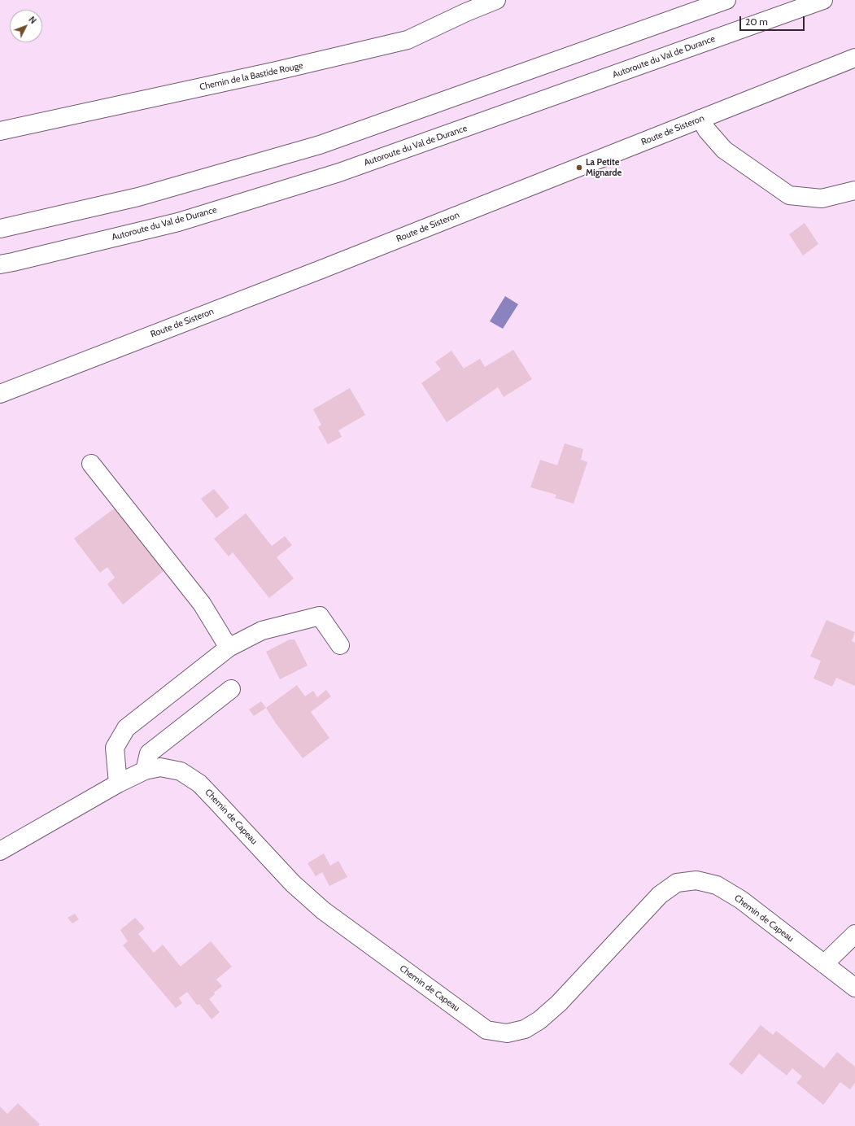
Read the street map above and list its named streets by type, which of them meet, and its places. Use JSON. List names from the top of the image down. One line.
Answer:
{"streets":{"main road":["Autoroute du Val de Durance","Chemin de la Bastide Rouge","Route de Sisteron","Chemin de Capeau"]},"places":["La Petite Mignarde"],"scale_bar":"20 m","north":"top right"}
